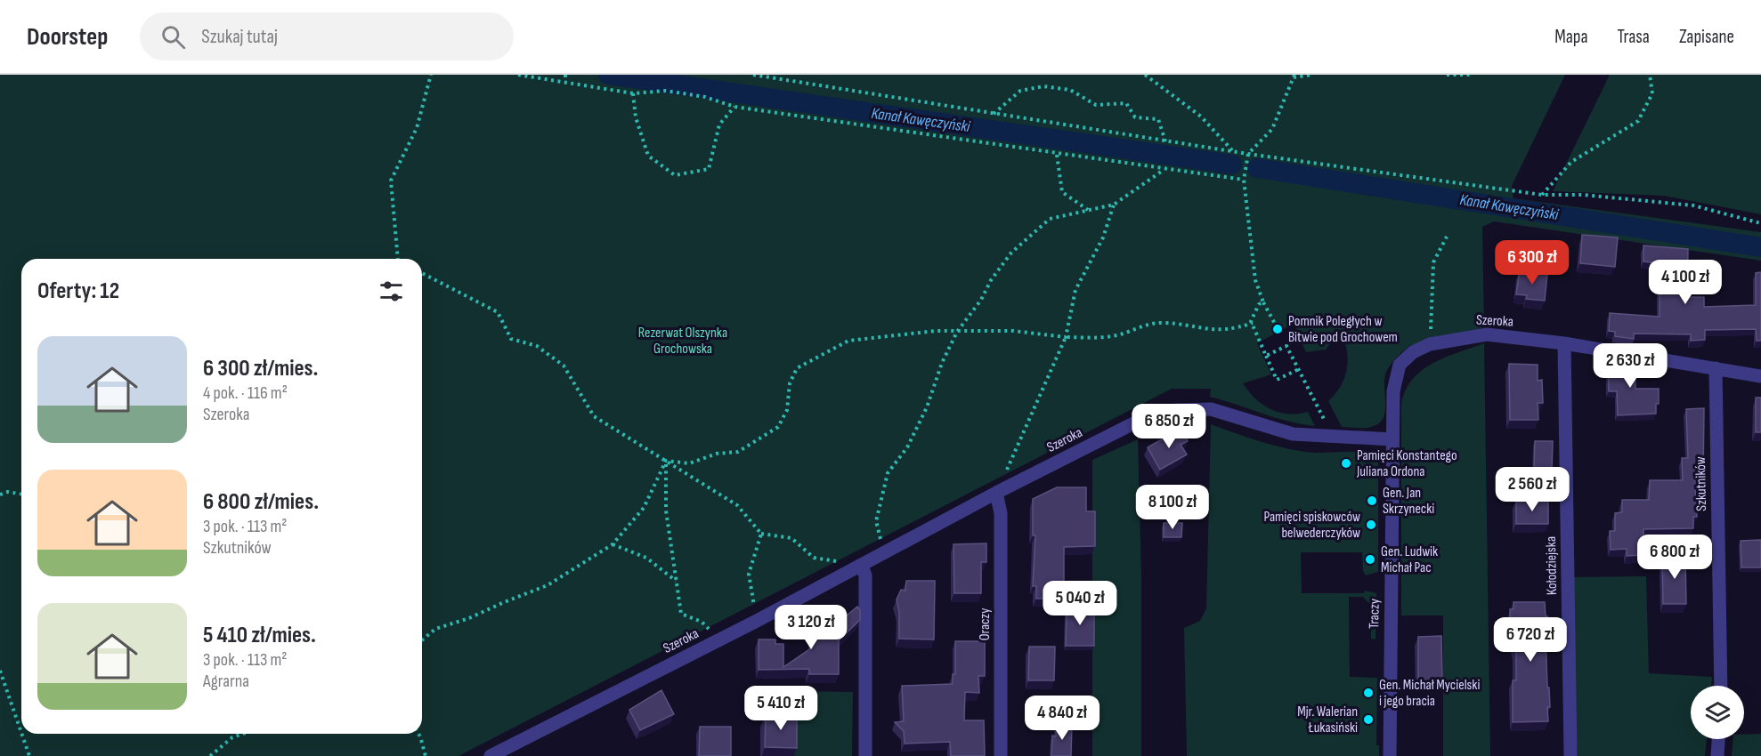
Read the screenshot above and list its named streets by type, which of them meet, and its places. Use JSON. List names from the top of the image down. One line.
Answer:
{"streets":{"street":["Szeroka","Szkutników","Kołodziejska","Traczy","Oraczy"]},"crossings":[["Szeroka","Szkutników"],["Szeroka","Kołodziejska"],["Szeroka","Traczy"],["Szeroka","Oraczy"]],"water":["Kanał Kawęczyński"],"parks":["Rezerwat Olszynka Grochowska"],"places":["Pomnik Poległych w Bitwie pod Grochowem","Pamięci Konstantego Juliana Ordona","Gen. Jan Skrzynecki","Pamięci spiskowców belwederczyków","Gen. Ludwik Michał Pac","Gen. Michał Mycielski i jego bracia","Mjr. Walerian Łukasiński"],"page":{"header":"Doorstep","search":"Szukaj tutaj","nav":["Mapa","Trasa","Zapisane"],"price":["6 300 zł","4 100 zł","2 630 zł","6 850 zł","2 560 zł","8 100 zł","6 800 zł","5 040 zł","3 120 zł","6 720 zł","5 410 zł","4 840 zł"],"heading":"Oferty: 12","list":[{"name":"6 300 zł/mies.","note":"4 pok. · 116 m² · Szeroka"},{"name":"6 800 zł/mies.","note":"3 pok. · 113 m² · Szkutników"},{"name":"5 410 zł/mies.","note":"3 pok. · 113 m² · Agrarna"}]}}
